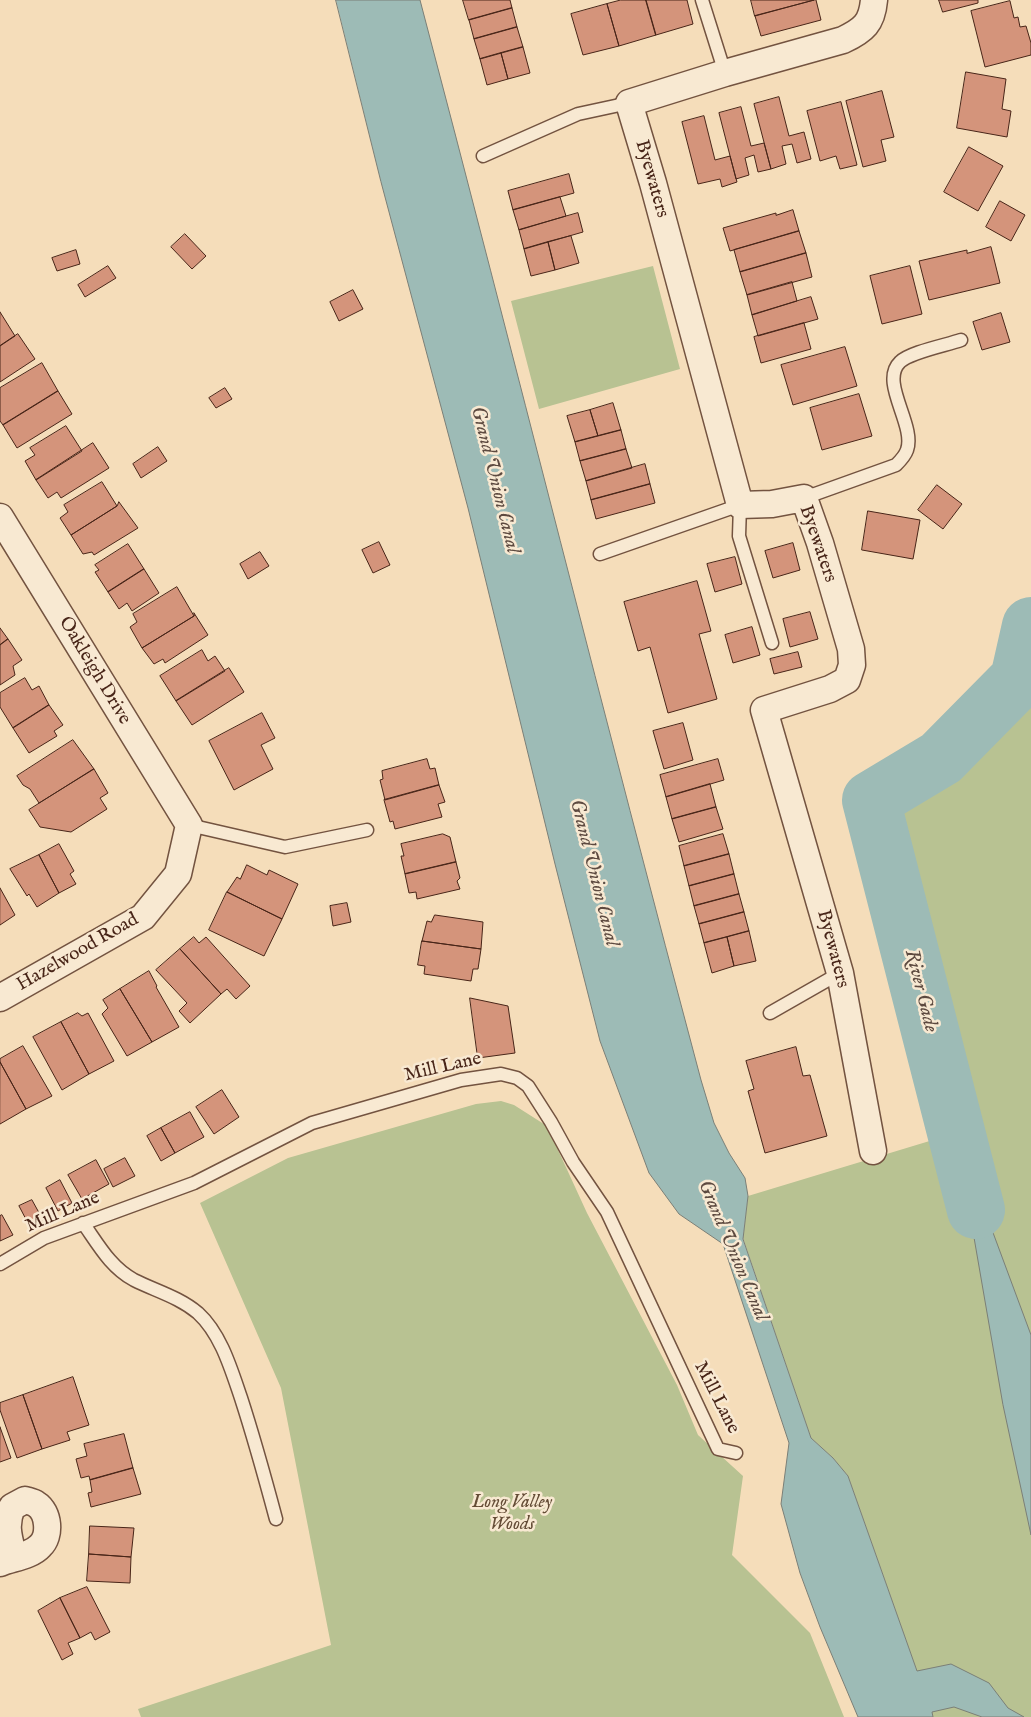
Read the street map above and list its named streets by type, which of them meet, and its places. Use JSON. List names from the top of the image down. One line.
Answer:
{"streets":{"street":["Byewaters","Oakleigh Drive","Hazelwood Road"],"lane":["Mill Lane"]},"crossings":[["Oakleigh Drive","Hazelwood Road"]],"water":["Grand Union Canal","River Gade"],"parks":["Long Valley Woods"]}
